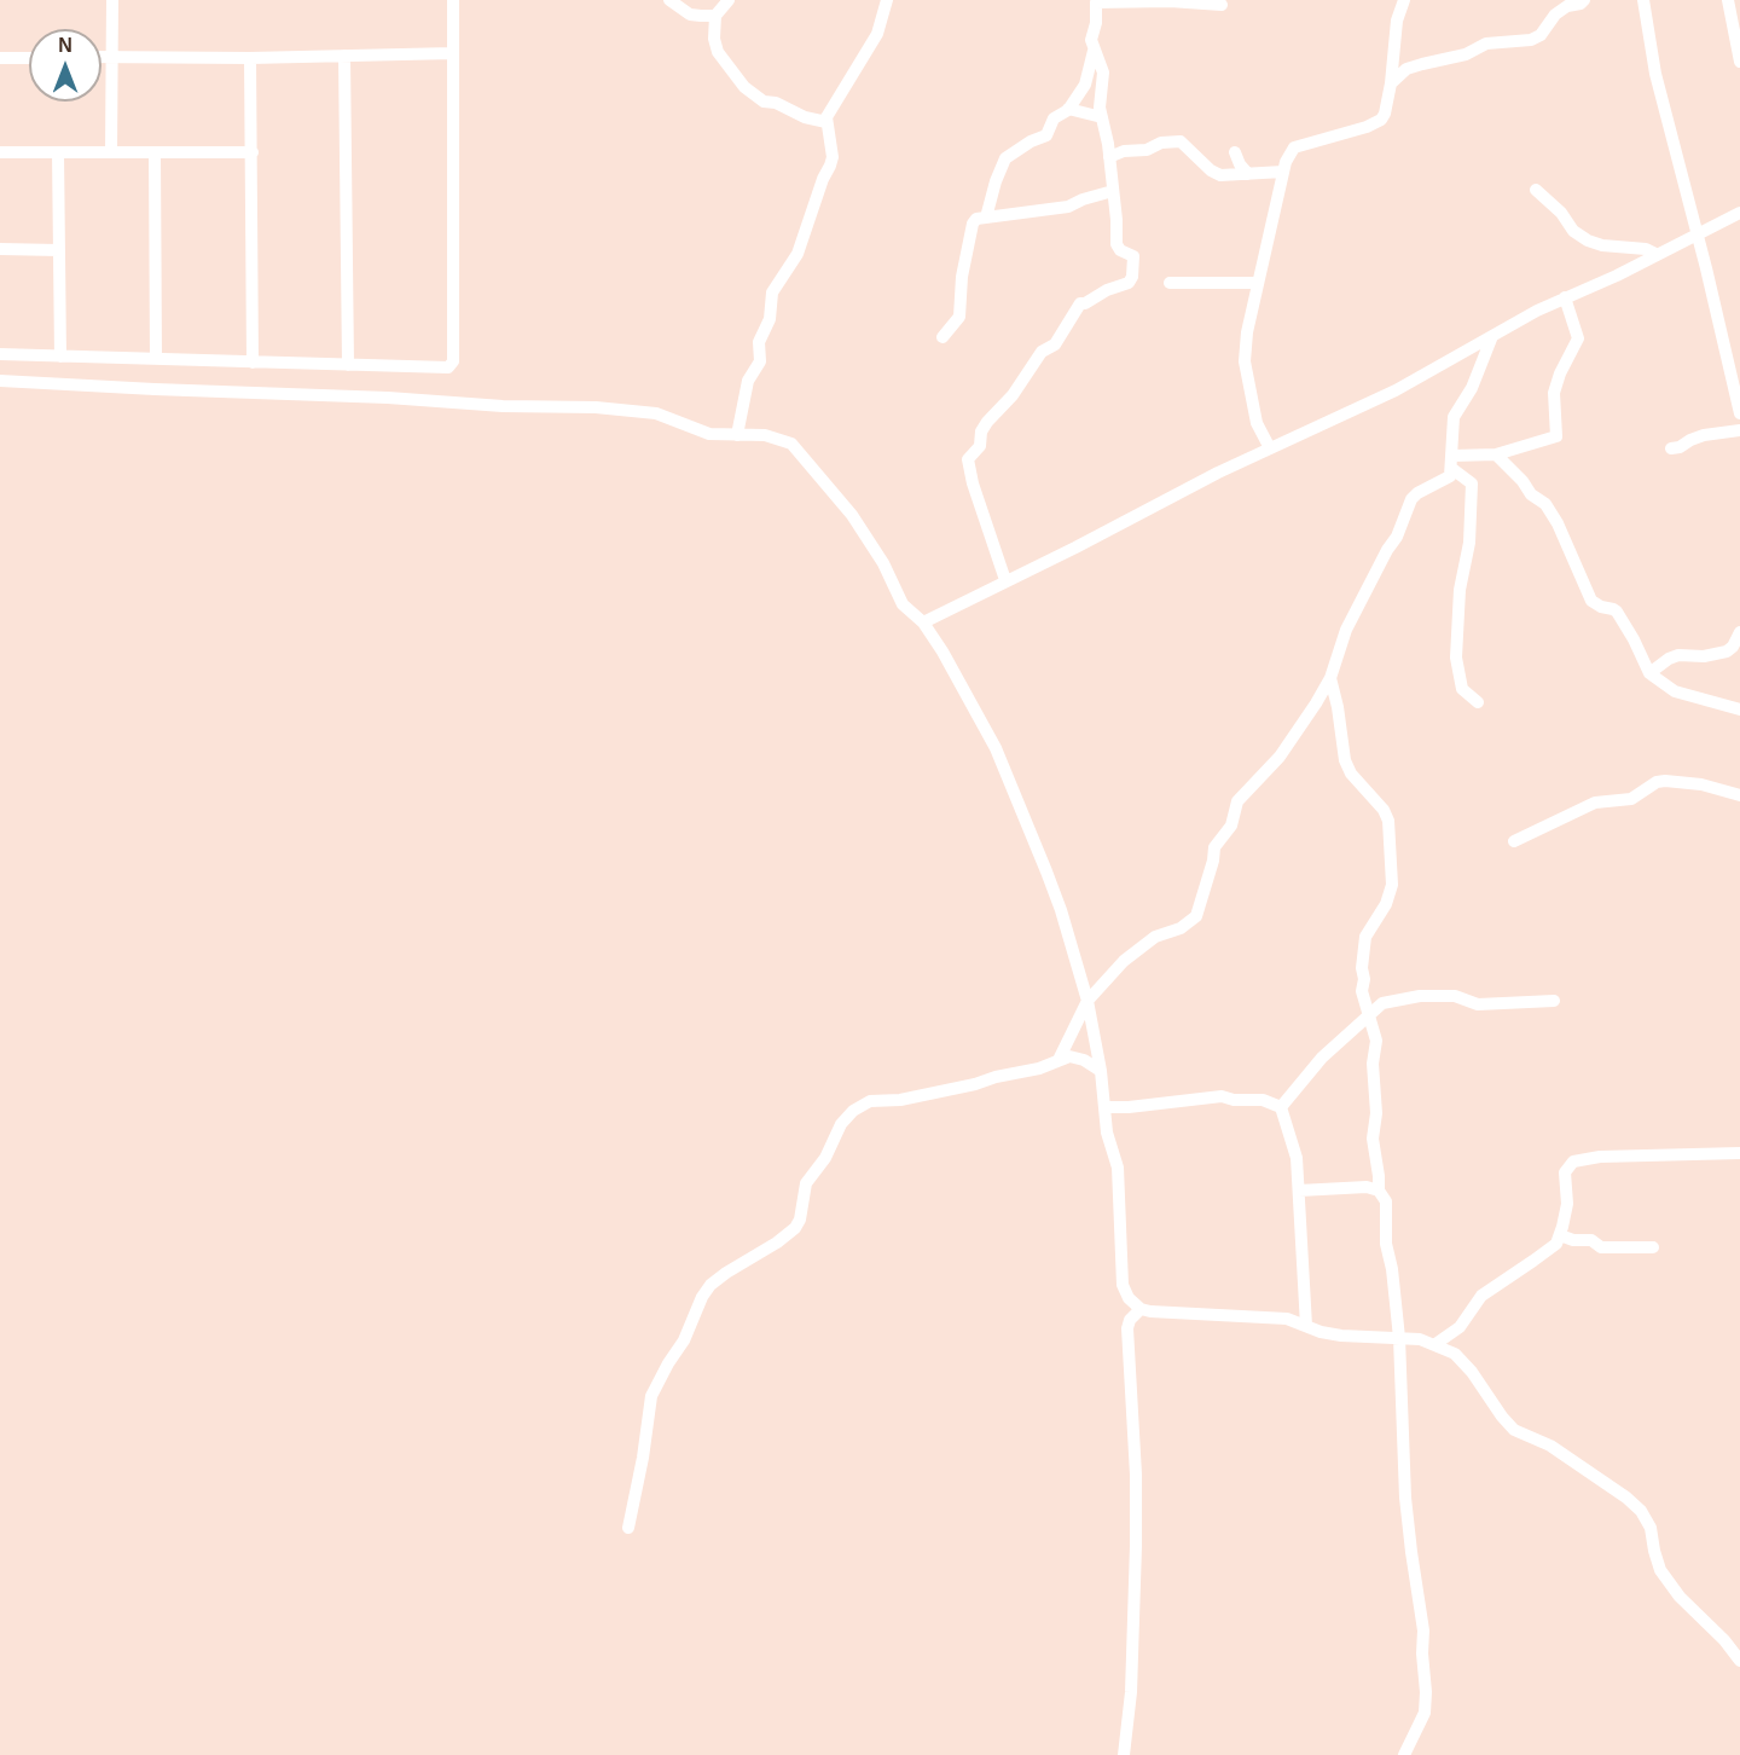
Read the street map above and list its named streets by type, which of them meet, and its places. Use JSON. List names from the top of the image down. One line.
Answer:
{"north":"top"}
